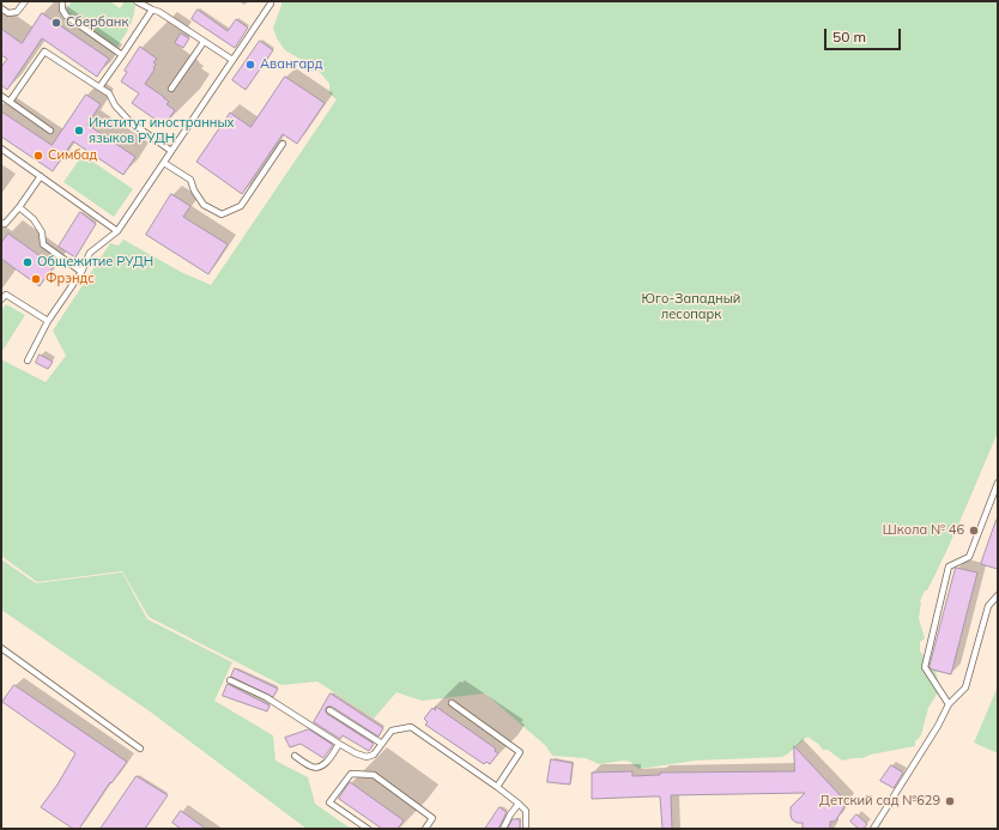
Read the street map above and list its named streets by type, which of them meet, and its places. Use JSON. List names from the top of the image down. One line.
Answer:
{"parks":["Юго-Западный лесопарк"],"places":["Сбербанк","Авангард","Институт иностранных языков РУДН","Симбад","Общежитие РУДН","Фрэндс","Школа № 46","Детский сад №629"],"scale_bar":"50 m"}
